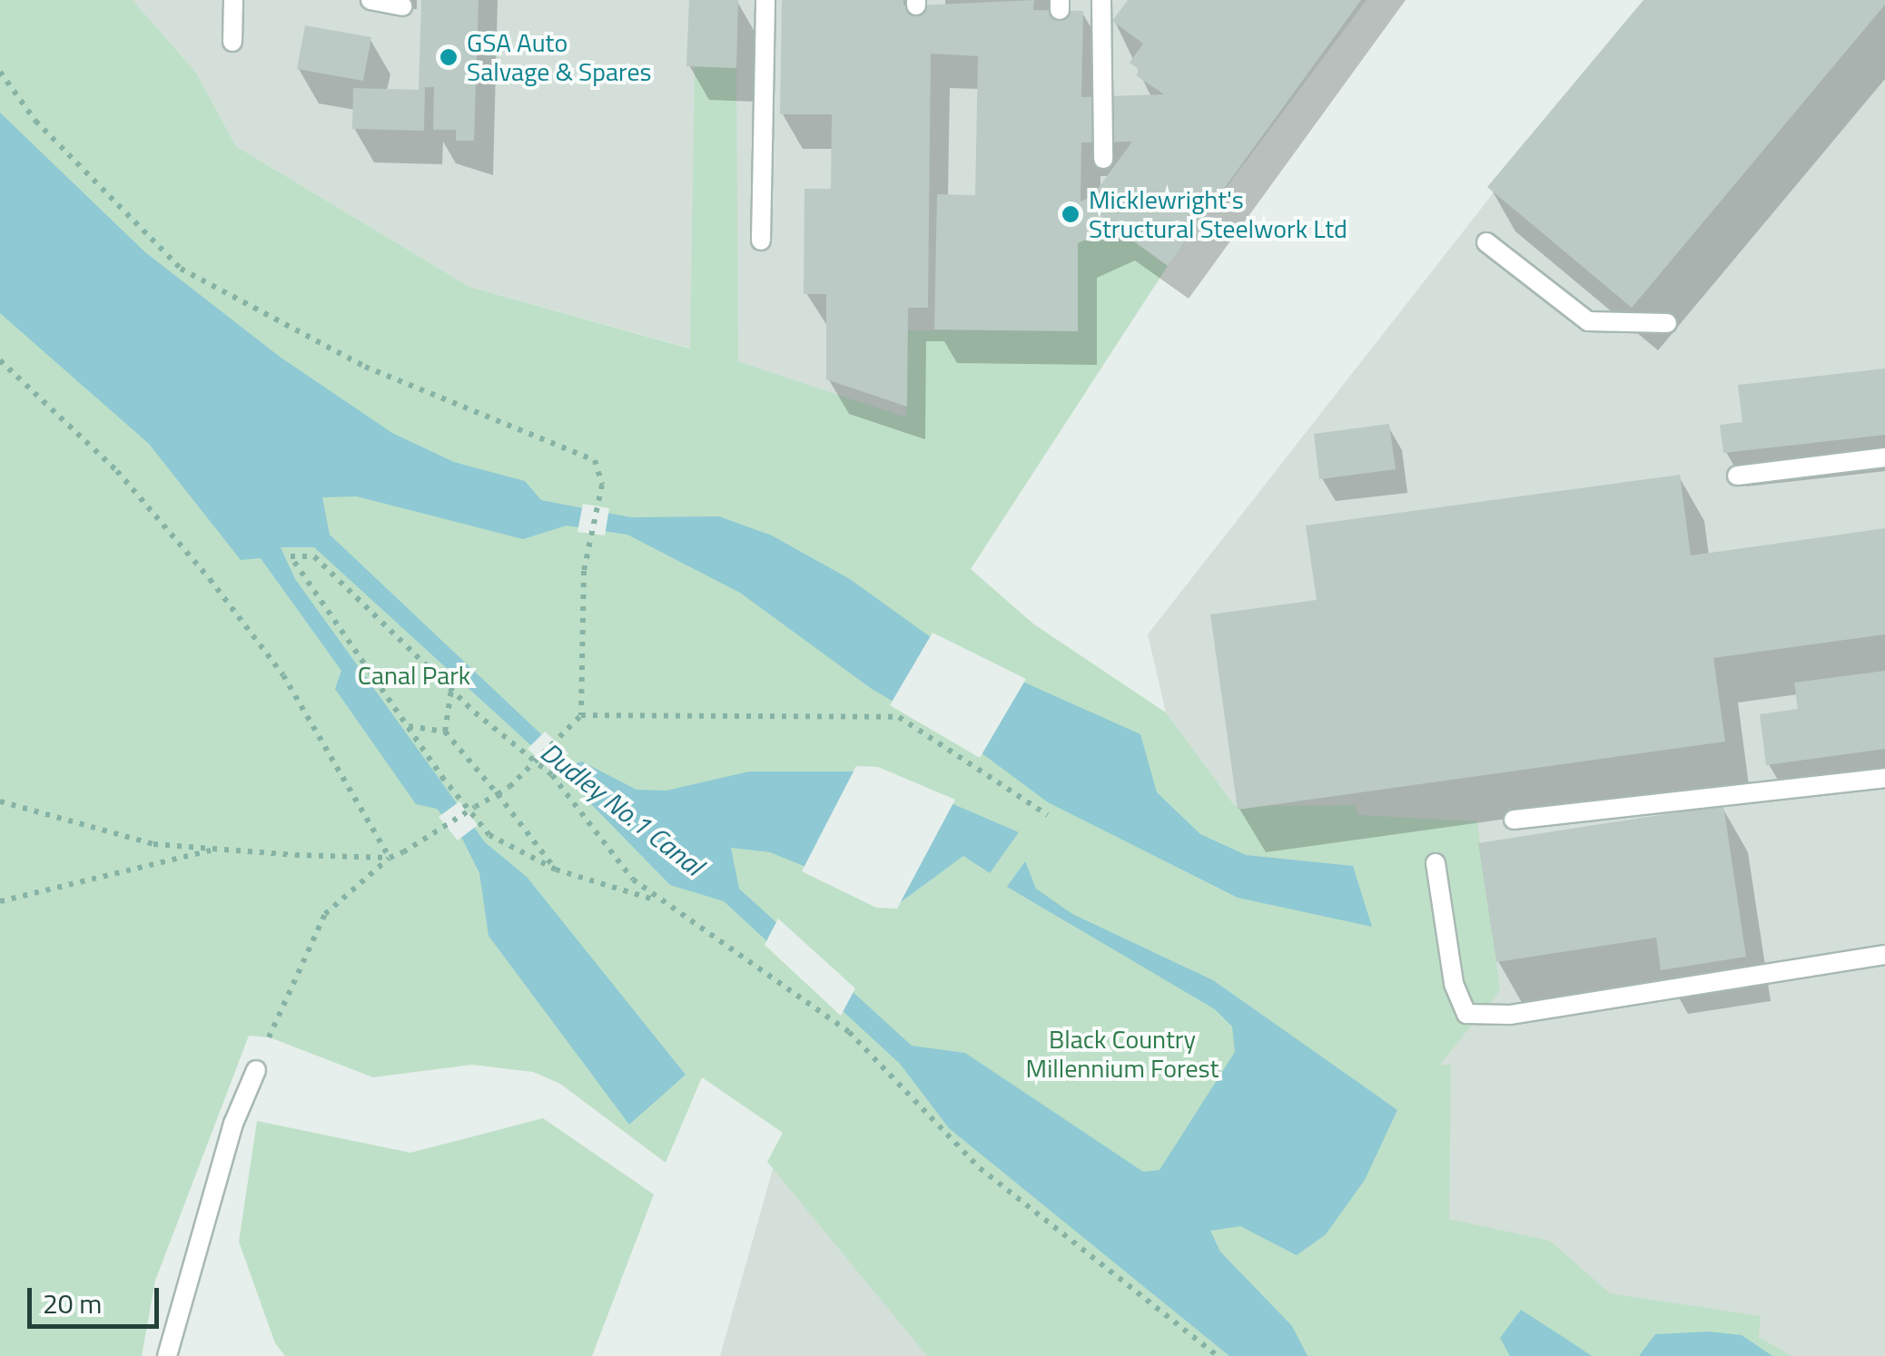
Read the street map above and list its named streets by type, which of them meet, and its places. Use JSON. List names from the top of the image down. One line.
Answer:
{"water":["Dudley No.1 Canal"],"parks":["Canal Park","Black Country Millennium Forest"],"places":["GSA Auto Salvage & Spares","Micklewright's Structural Steelwork Ltd"],"scale_bar":"20 m"}
